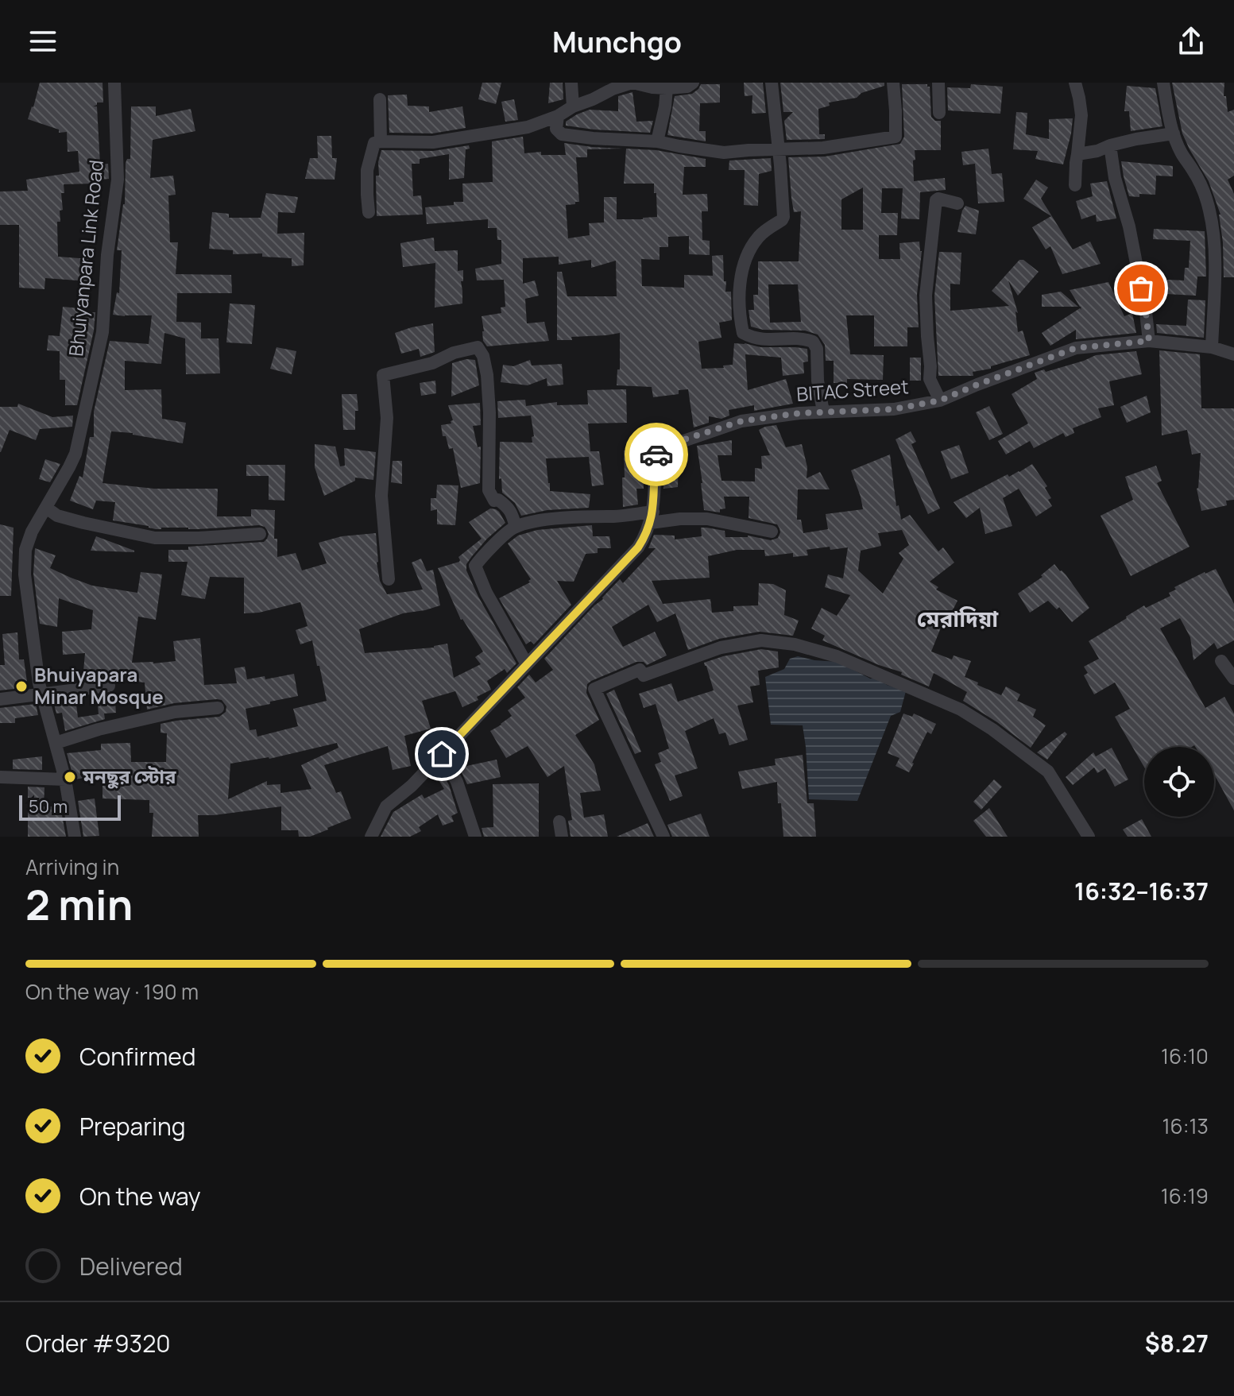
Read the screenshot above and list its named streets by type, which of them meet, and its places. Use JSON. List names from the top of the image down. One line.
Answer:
{"streets":{"street":["Bhuiyanpara Link Road","BITAC Street"]},"districts":["মেরাদিয়া"],"places":["Bhuiyapara Minar Mosque","মনছুর স্টোর"],"scale_bar":"50 m","page":{"header":"Munchgo","scale":"50 m","heading":["2 min","Arriving in","16:32–16:37"],"panel":["Order #9320","$8.27"],"bar":"On the way · 190 m","list":[["Confirmed","16:10"],["Preparing","16:13"],["On the way","16:19"],"Delivered"]}}
